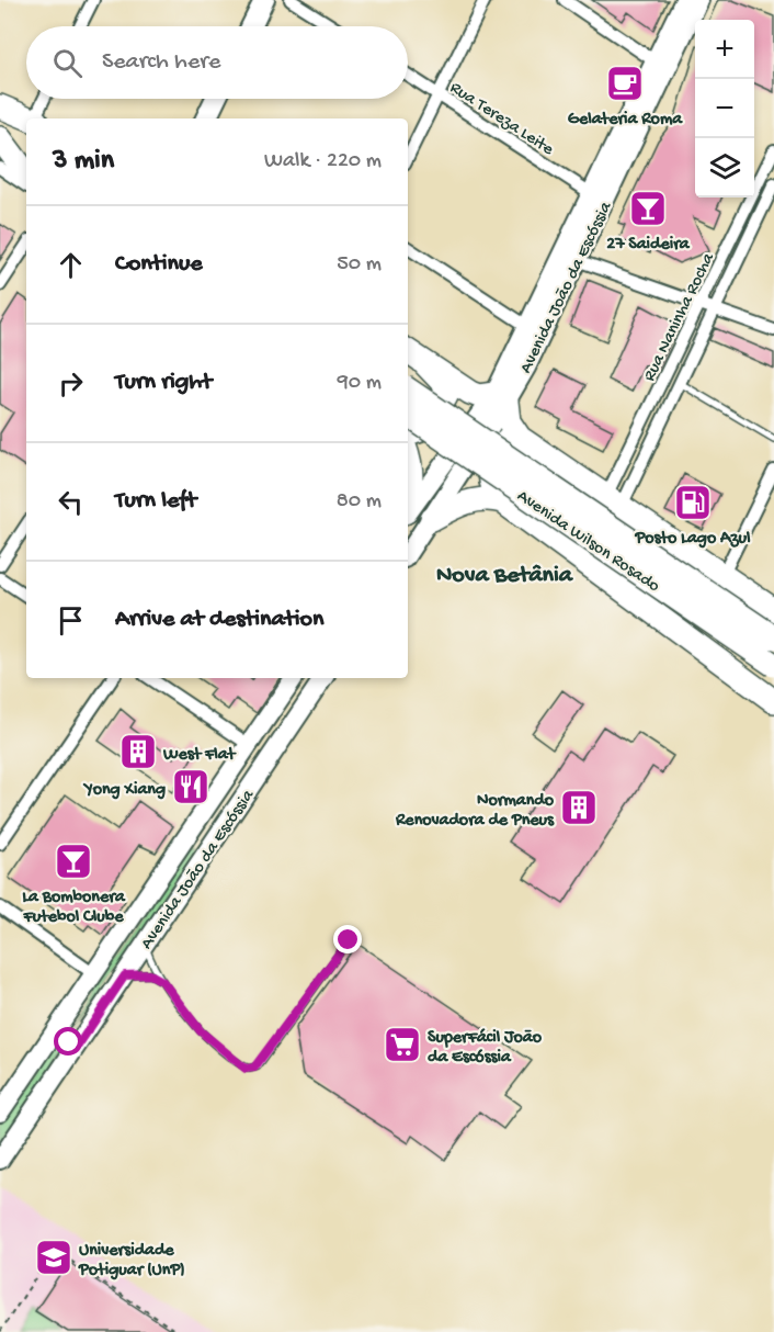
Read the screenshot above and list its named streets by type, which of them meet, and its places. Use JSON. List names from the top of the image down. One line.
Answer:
{"streets":{"highway":["Avenida Wilson Rosado"],"main road":["Avenida João da Escóssia"],"street":["Rua Tereza Leite","Rua Naninha Rocha"]},"crossings":[["Rua Tereza Leite","Avenida João da Escóssia"]],"districts":["Nova Betânia"],"places":{"cafe":["Gelateria Roma"],"bar":["27 Saideira","La Bombonera Futebol Clube"],"fuel station":["Posto Lago Azul"],"building":["West Flat","Normando Renovadora de Pneus"],"restaurant":["Yong Xiang"],"supermarket":["SuperFácil João da Escóssia"],"school or university":["Universidade Potiguar (UnP)"]},"page":{"map_buttons":["+","−"],"search":"Search here","heading":["3 min","Walk · 220 m"],"list":[["Continue","50 m"],["Turn right","90 m"],["Turn left","80 m"],"Arrive at destination"]}}
